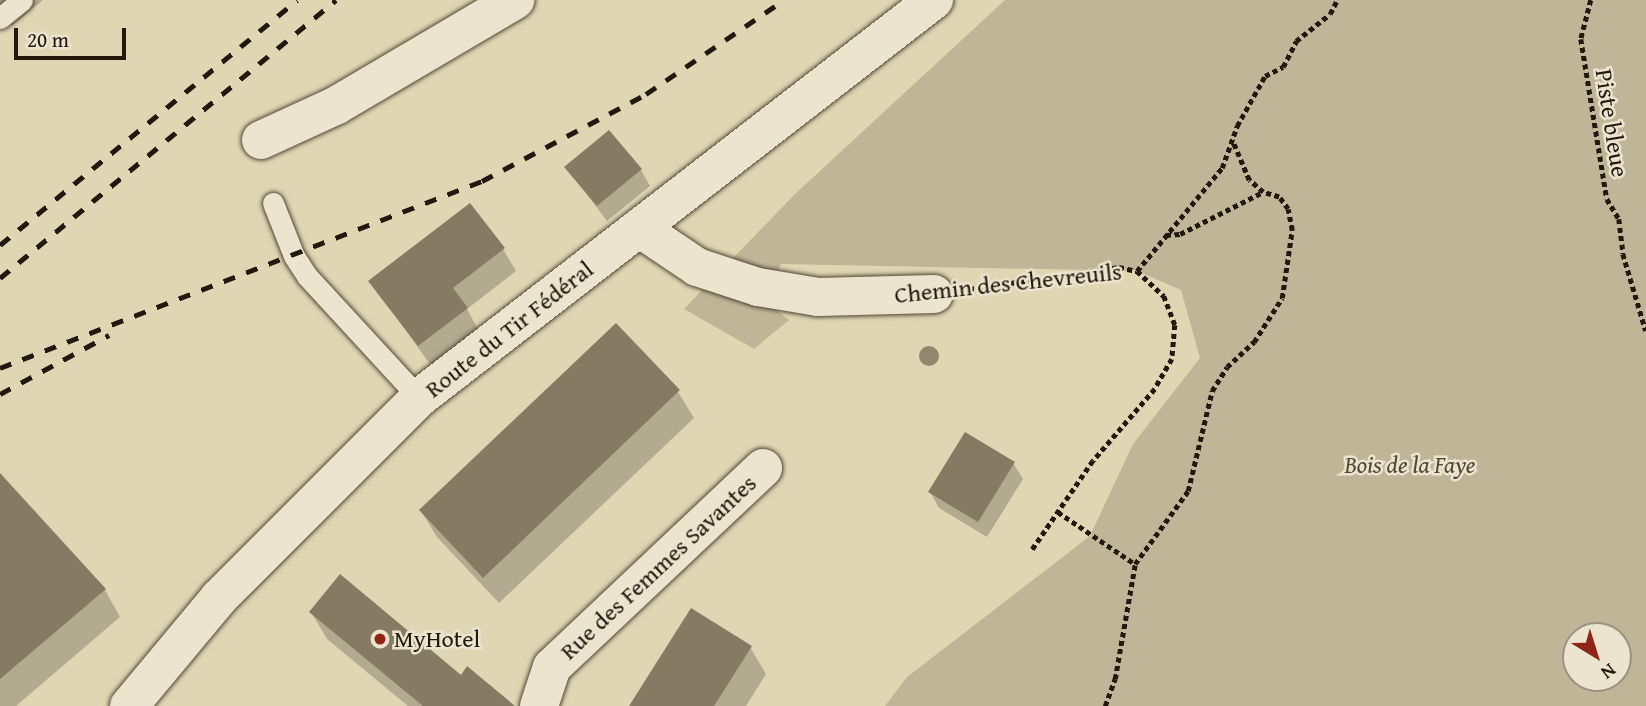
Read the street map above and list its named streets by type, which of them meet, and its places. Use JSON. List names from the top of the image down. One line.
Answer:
{"streets":{"street":["Chemin des Chevreuils","Route du Tir Fédéral","Rue des Femmes Savantes"],"path":["Piste bleue"]},"crossings":[["Chemin des Chevreuils","Route du Tir Fédéral"]],"parks":["Bois de la Faye"],"places":["MyHotel"],"scale_bar":"20 m","north":"bottom right"}
